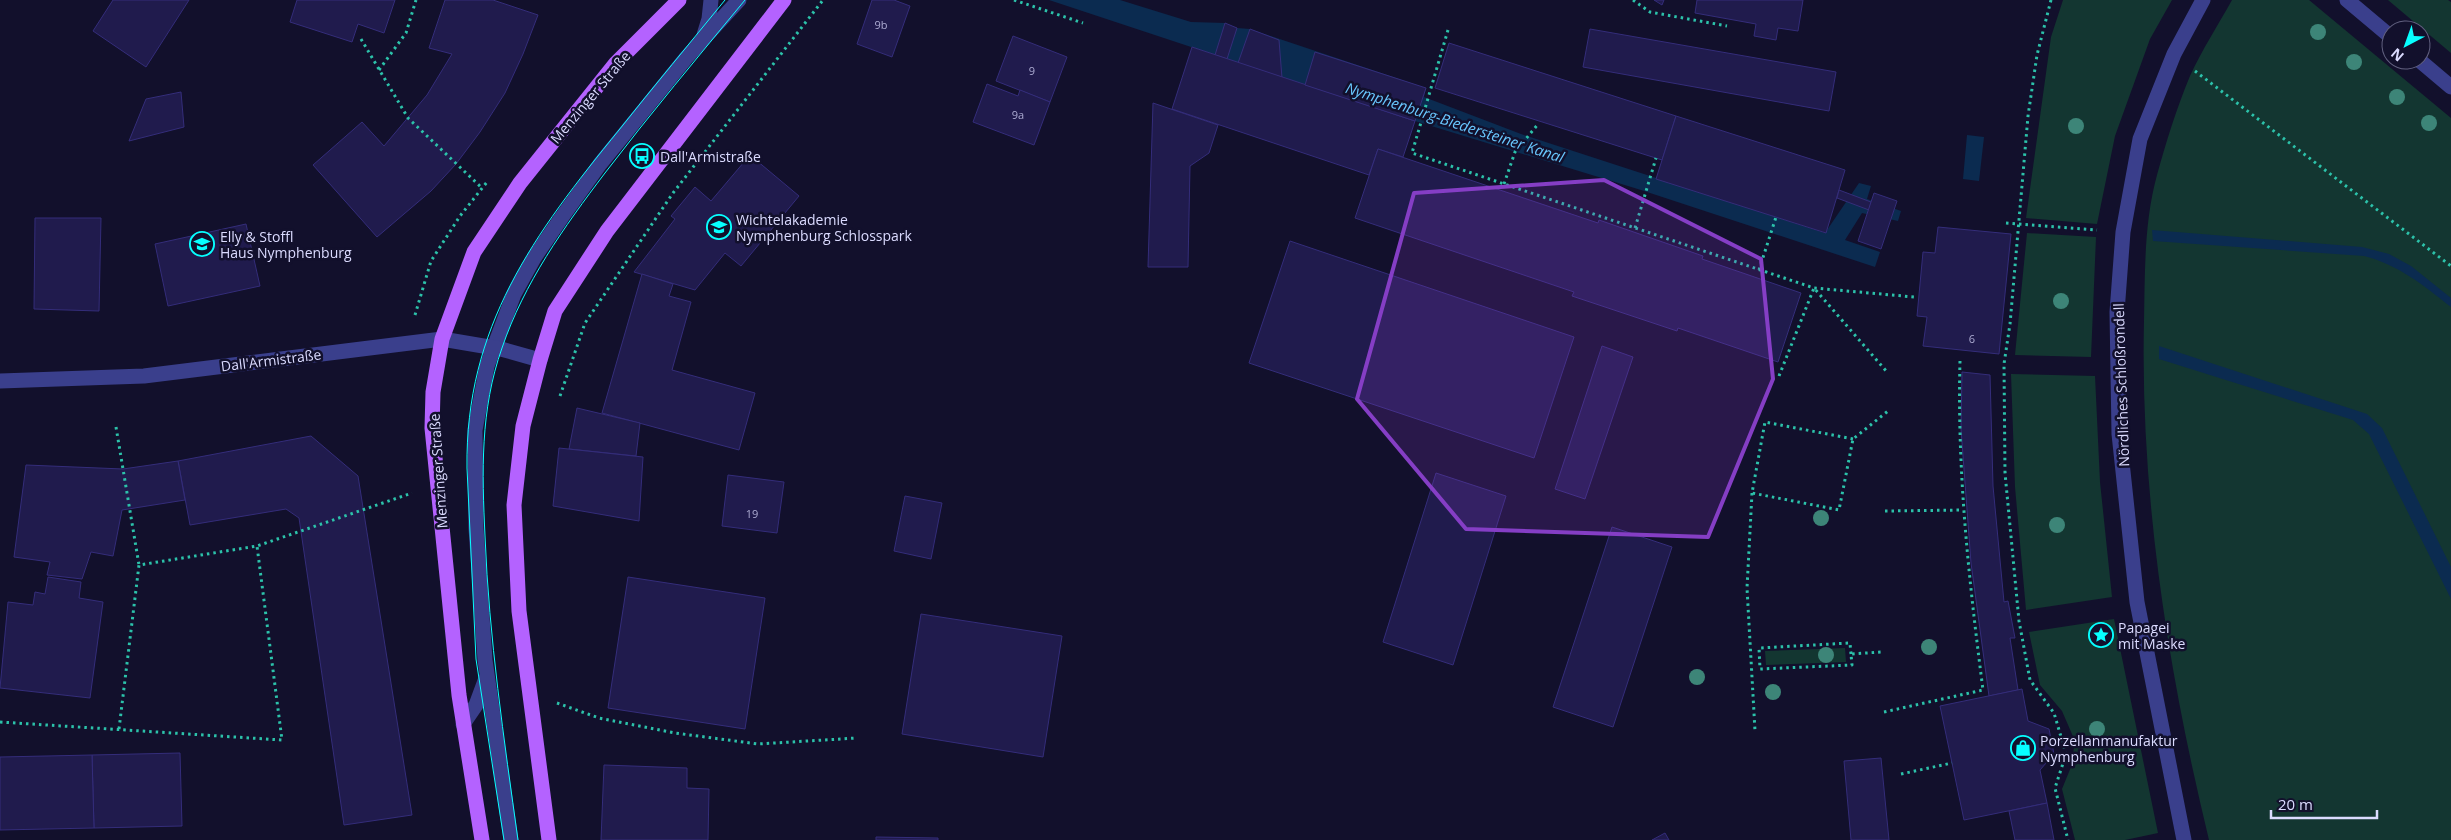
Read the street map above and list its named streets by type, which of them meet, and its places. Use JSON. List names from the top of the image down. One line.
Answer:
{"streets":{"main road":["Menzinger Straße"],"street":["Dall'Armistraße","Nördliches Schloßrondell"]},"crossings":[["Menzinger Straße","Dall'Armistraße"]],"water":["Nymphenburg-Biedersteiner Kanal"],"places":{"bus stop":["Dall'Armistraße"],"school or university":["Wichtelakademie Nymphenburg Schlosspark","Elly & Stoffl Haus Nymphenburg"],"place":["Papagei mit Maske"],"shop":["Porzellanmanufaktur Nymphenburg"]},"house_numbers":["9b","9","9a","6","19"],"scale_bar":"20 m","north":"bottom left"}
